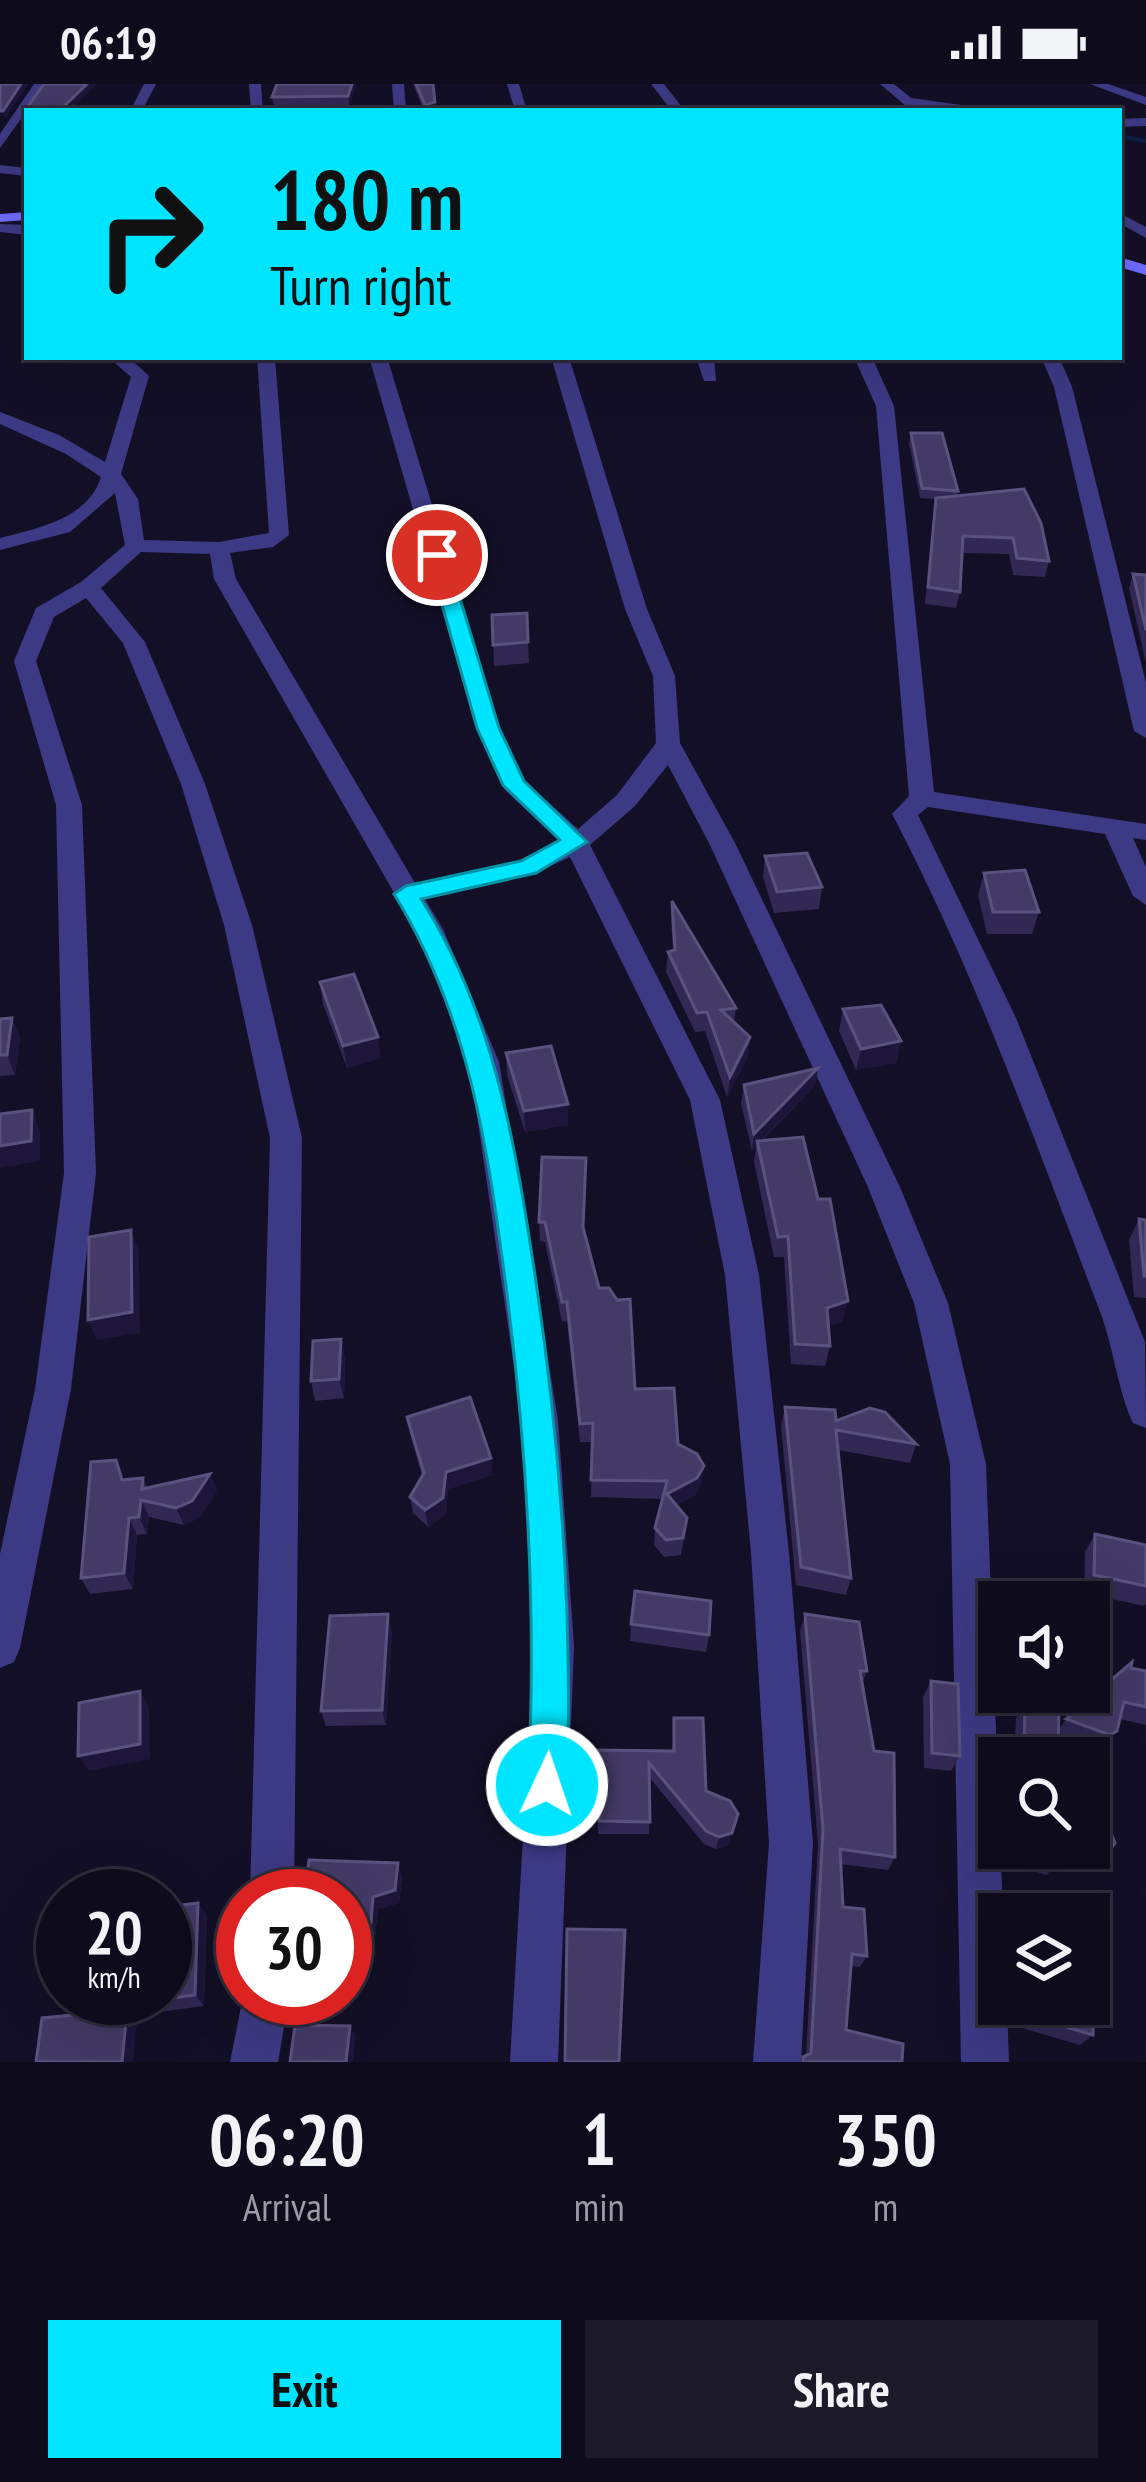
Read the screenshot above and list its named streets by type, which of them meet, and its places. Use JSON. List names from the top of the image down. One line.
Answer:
{"page":{"status":"06:19","turn":["180 m","Turn right"],"speed":"20 km/h","limit":"30","eta":["06:20","Arrival","1","min","350","m"],"buttons":["Exit","Share"]}}
